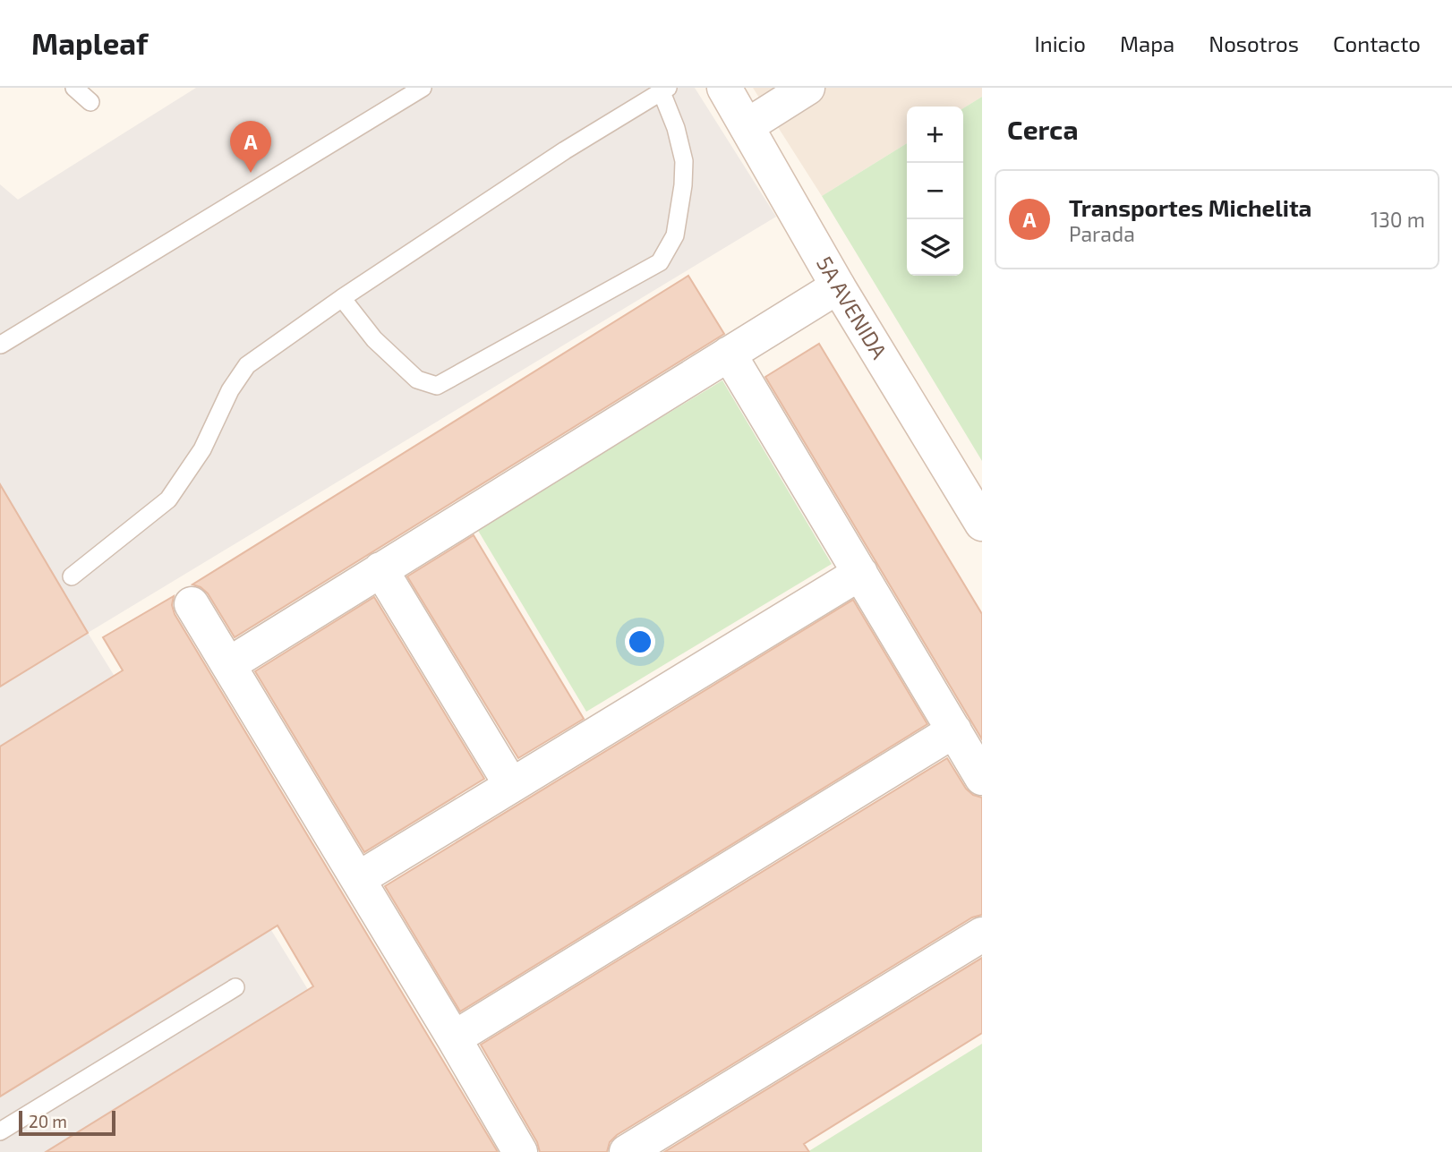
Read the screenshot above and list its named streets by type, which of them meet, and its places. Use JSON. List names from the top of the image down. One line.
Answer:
{"streets":{"street":["5A AVENIDA"]},"scale_bar":"20 m","page":{"header":"Mapleaf","nav":["Inicio","Mapa","Nosotros","Contacto"],"heading":"Cerca","map_buttons":["+","−"],"pins":"A","list":[{"mark":"A","name":"Transportes Michelita","note":"Parada","value":"130 m"}],"scale":"20 m"}}
